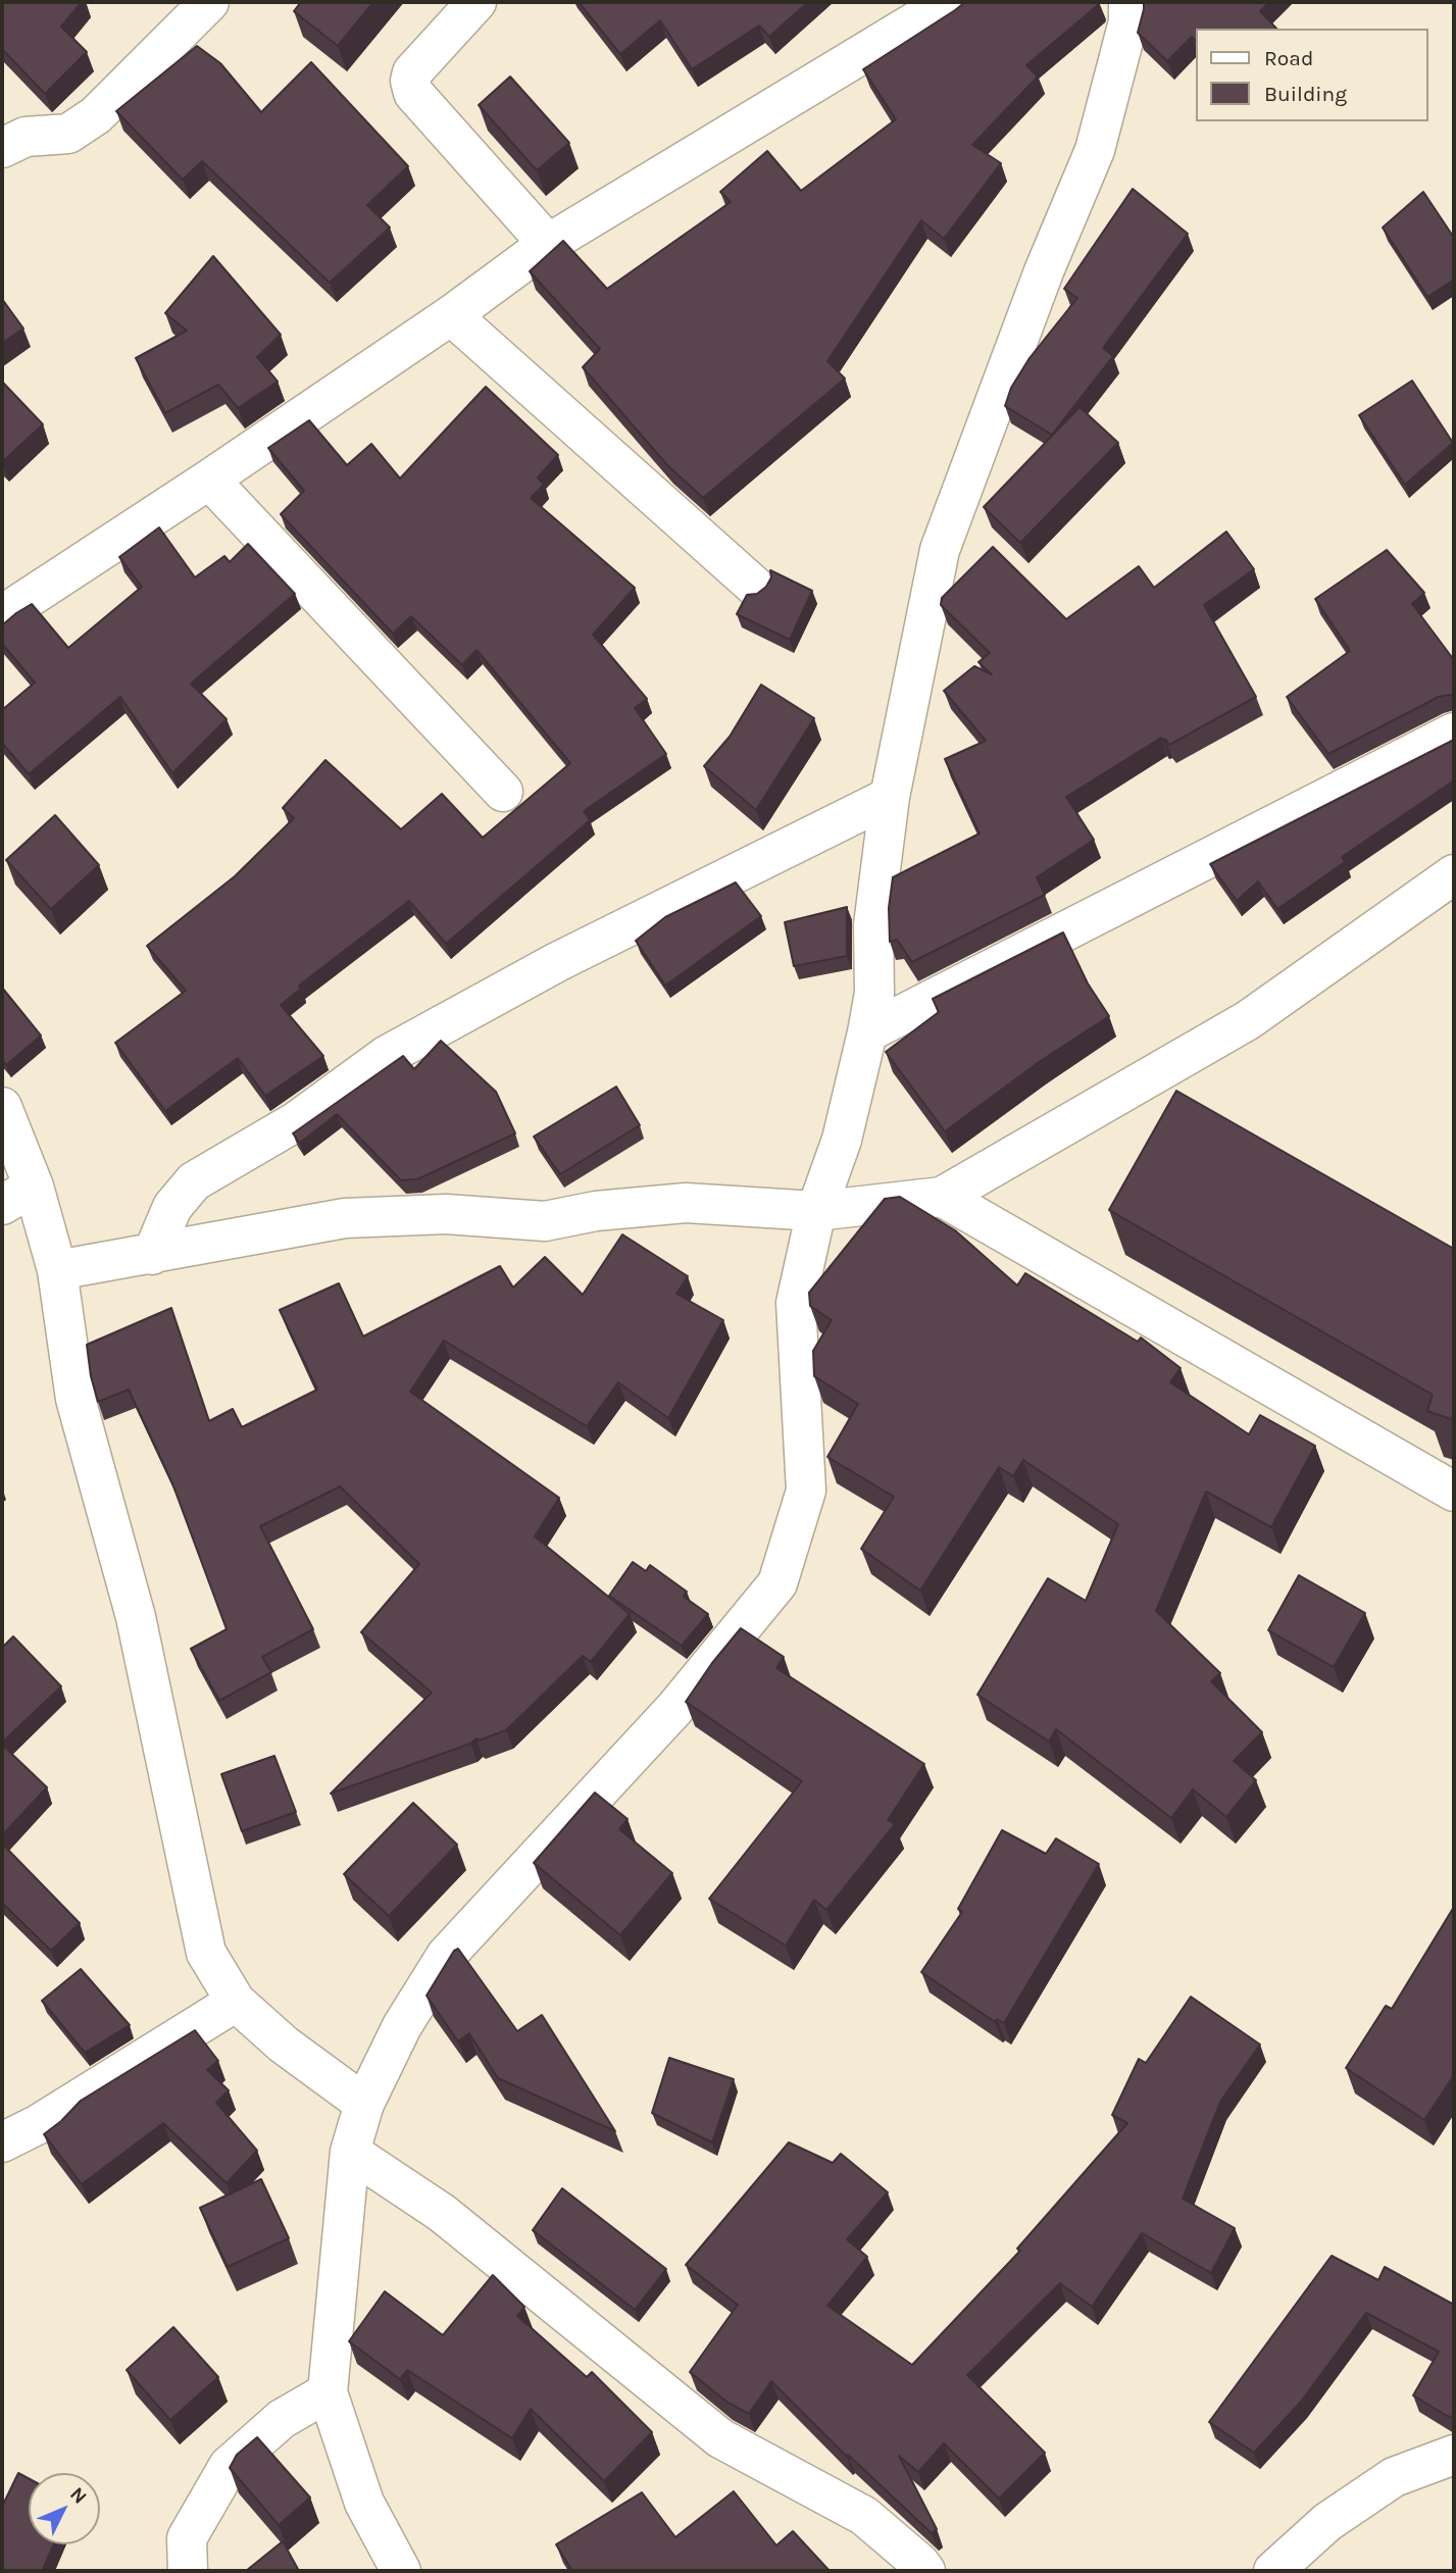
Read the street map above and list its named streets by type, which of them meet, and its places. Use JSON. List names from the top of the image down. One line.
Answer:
{"legend":["Road","Building"],"north":"top right"}
